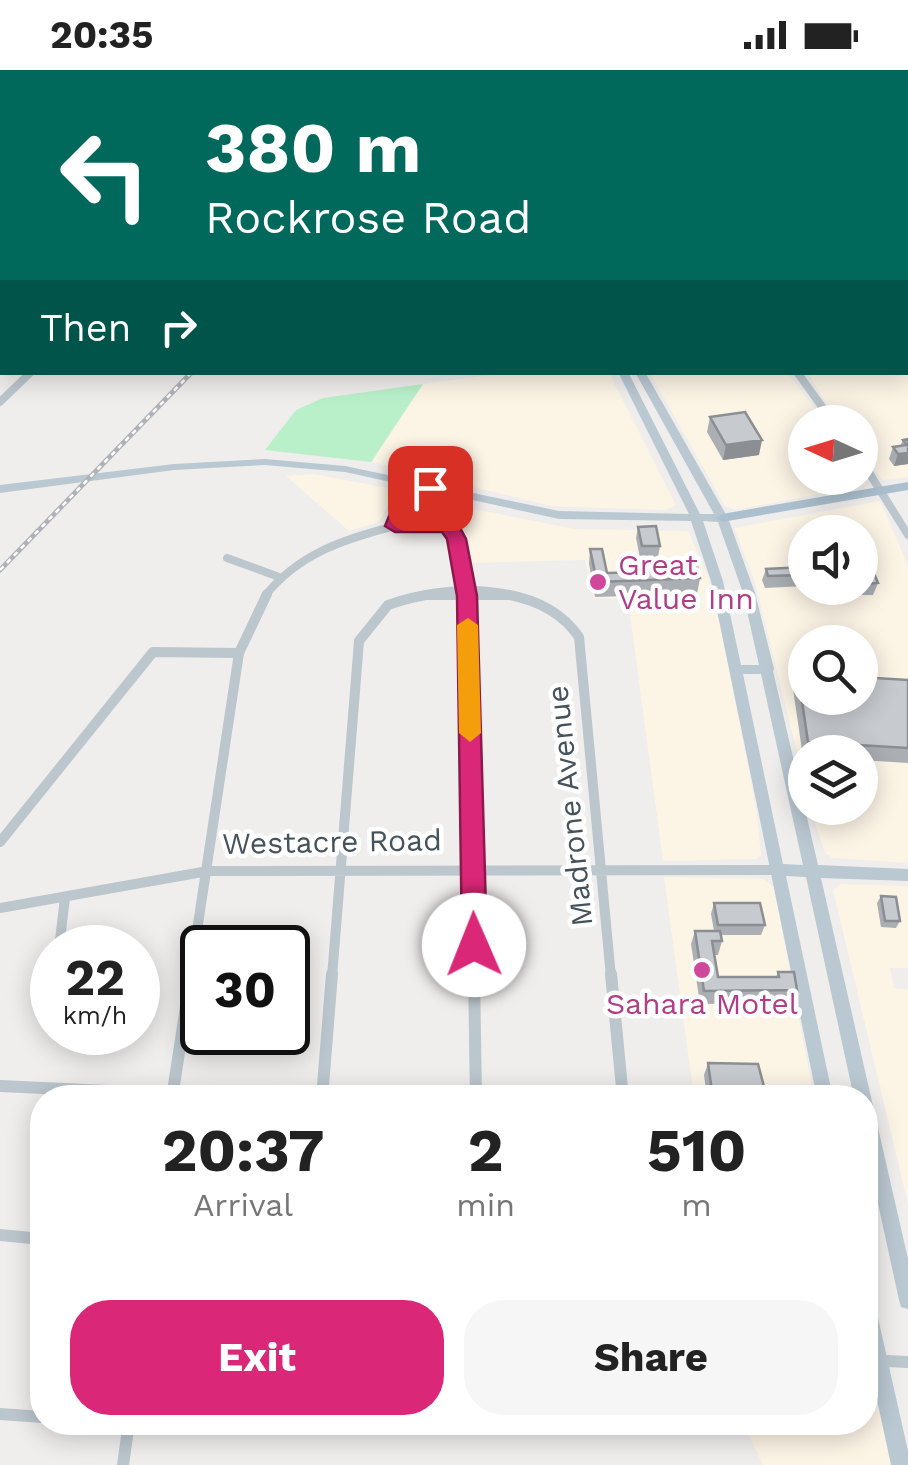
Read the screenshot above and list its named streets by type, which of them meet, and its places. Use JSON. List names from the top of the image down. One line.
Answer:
{"streets":{"main road":["Westacre Road"],"street":["Madrone Avenue"]},"crossings":[["Madrone Avenue","Westacre Road"]],"places":["Great Value Inn","Sahara Motel"],"north":"left","page":{"status":"20:35","turn":["380 m","Rockrose Road"],"then":"Then","speed":"22 km/h","limit":"30","eta":["20:37","Arrival","2","min","510","m"],"buttons":["Exit","Share"]}}
